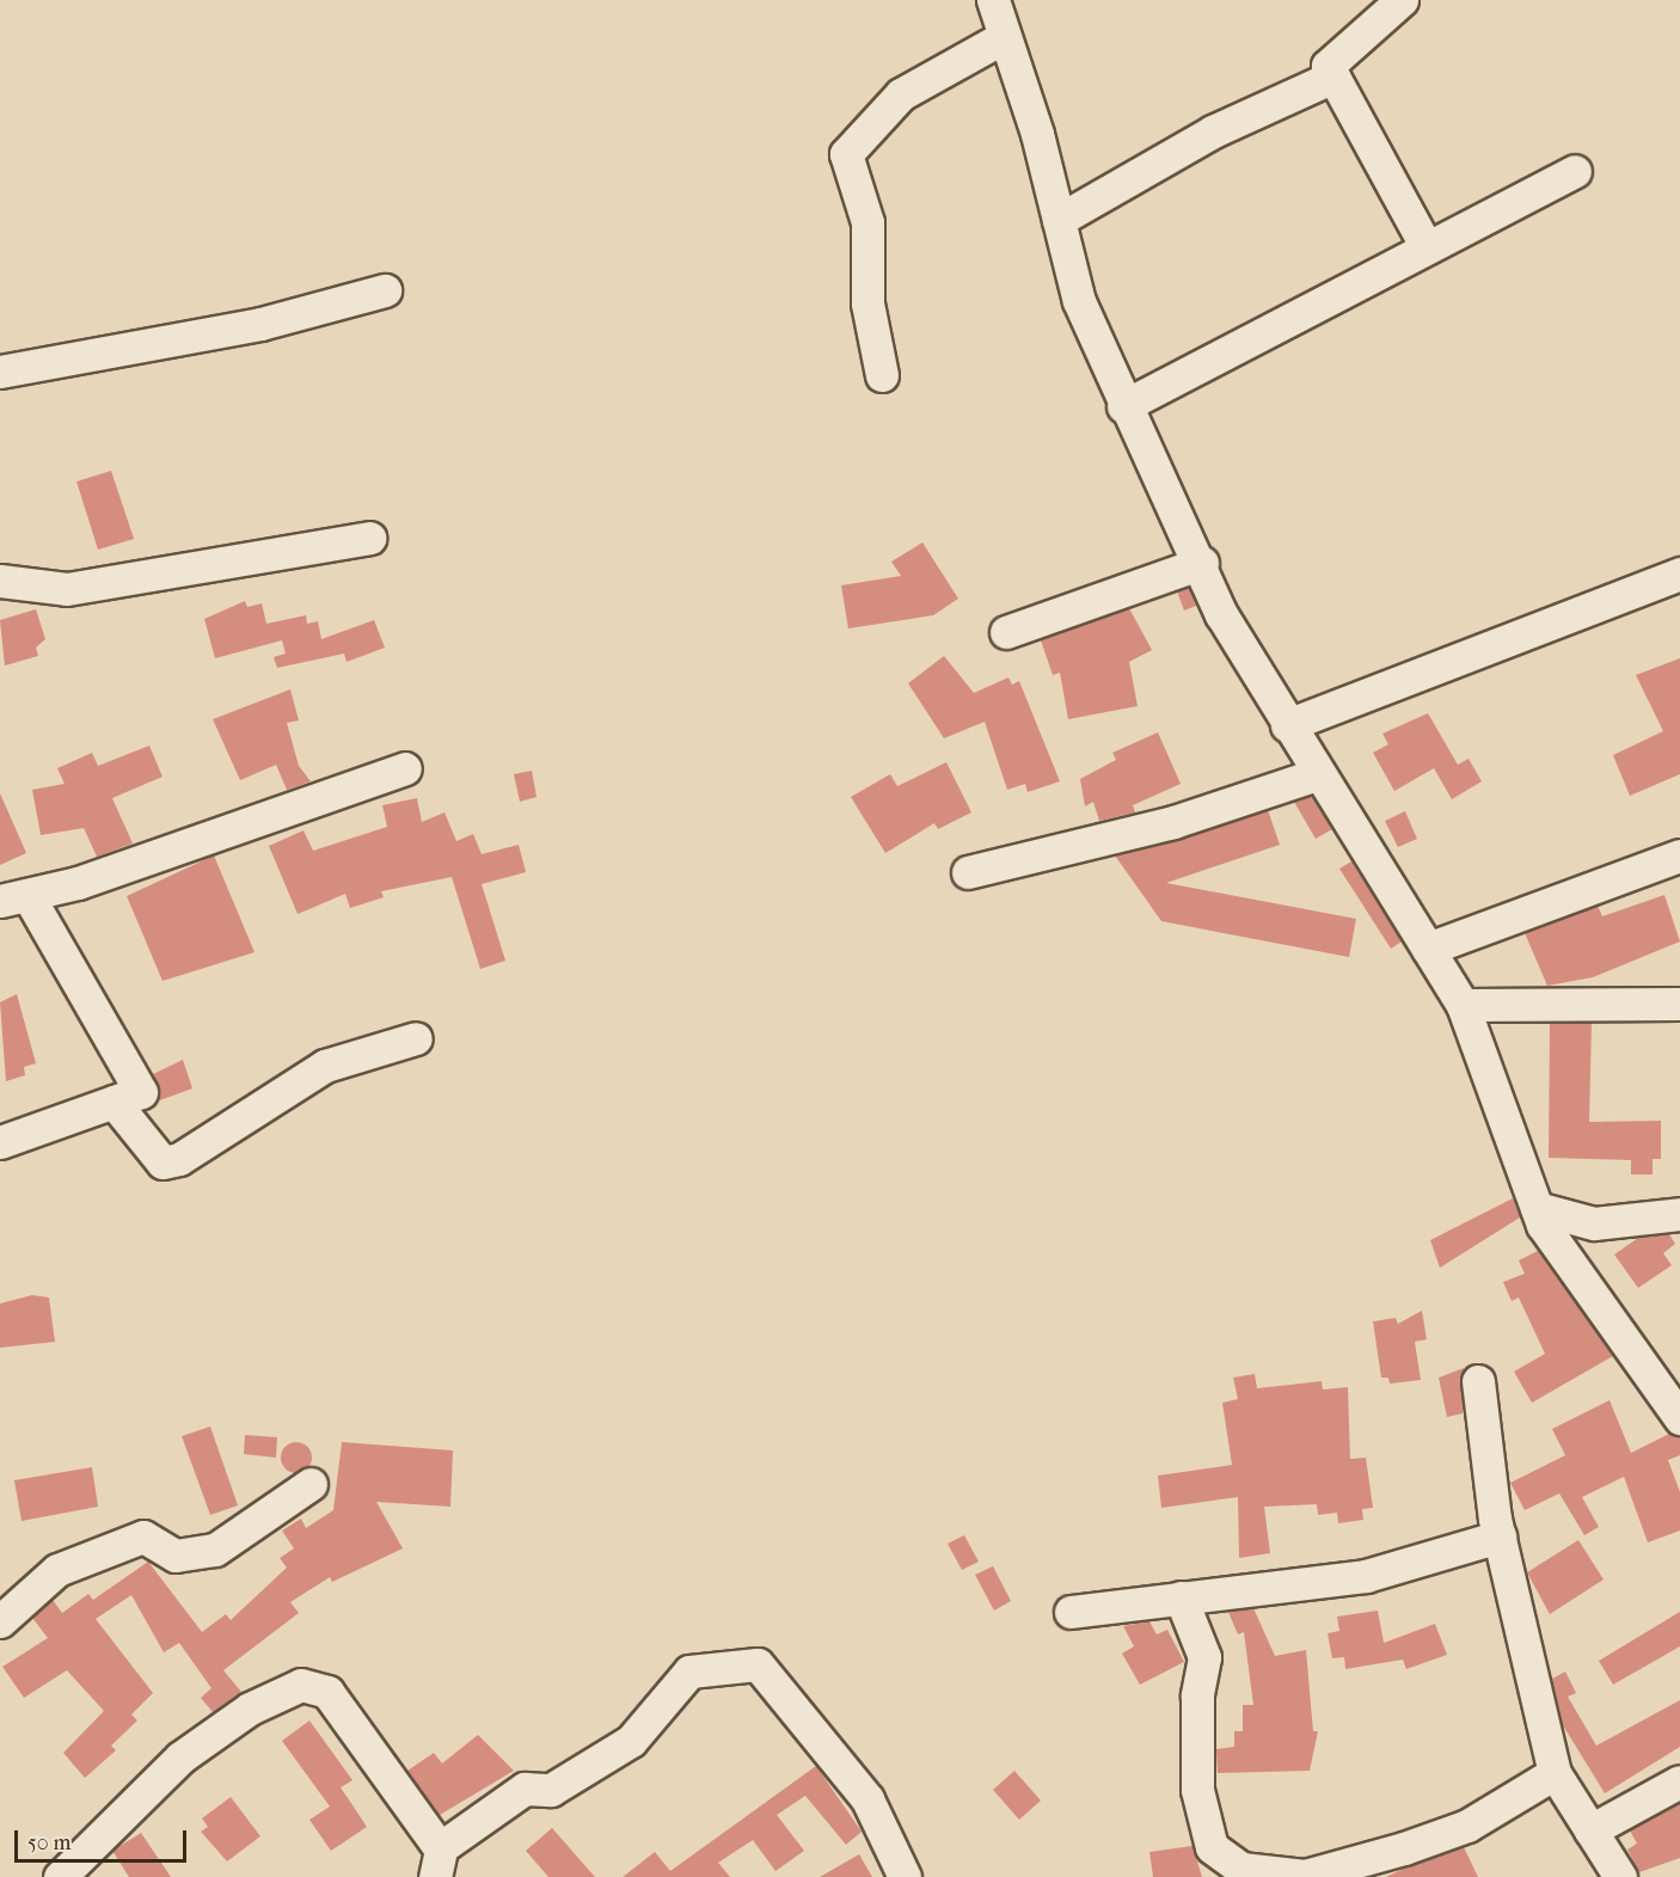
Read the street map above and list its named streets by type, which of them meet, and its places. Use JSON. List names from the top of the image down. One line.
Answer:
{"scale_bar":"50 m"}
